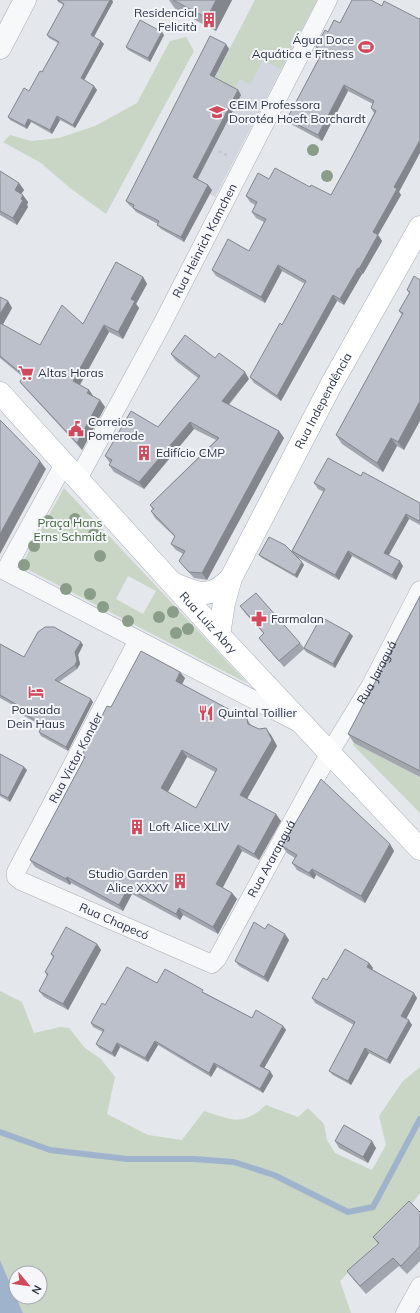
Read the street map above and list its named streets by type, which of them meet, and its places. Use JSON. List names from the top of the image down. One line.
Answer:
{"streets":{"main road":["Rua Independência","Rua Luiz Abry"],"street":["Rua Heinrich Kamchen","Rua Jaraguá","Rua Victor Konder","Rua Araranguá","Rua Chapecó"]},"crossings":[["Rua Heinrich Kamchen","Rua Luiz Abry"],["Rua Independência","Rua Luiz Abry"],["Rua Luiz Abry","Rua Jaraguá"],["Rua Luiz Abry","Rua Araranguá"],["Rua Jaraguá","Rua Araranguá"],["Rua Victor Konder","Rua Chapecó"],["Rua Araranguá","Rua Chapecó"]],"parks":["Praça Hans Erns Schmidt"],"places":{"building":["Residencial Felicità","Edifício CMP","Loft Alice XLIV","Studio Garden Alice XXXV"],"sports":["Água Doce Aquática e Fitness"],"school or university":["CEIM Professora Dorotéa Hoeft Borchardt"],"supermarket":["Altas Horas"],"public building":["Correios Pomerode"],"pharmacy":["Farmalan"],"hotel":["Pousada Dein Haus"],"restaurant":["Quintal Toillier"]},"north":"bottom right"}
